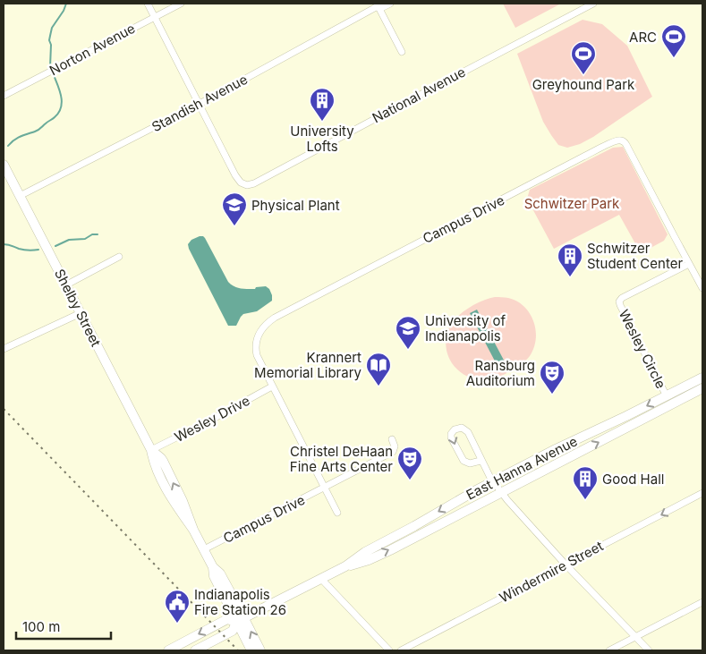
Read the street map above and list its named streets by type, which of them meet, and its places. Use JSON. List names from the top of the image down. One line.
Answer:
{"streets":{"main road":["Shelby Street","East Hanna Avenue"],"street":["Norton Avenue","National Avenue","Standish Avenue","Campus Drive","Wesley Circle","Wesley Drive","Windermire Street"]},"crossings":[["National Avenue","Standish Avenue"],["Standish Avenue","Shelby Street"],["Campus Drive","Shelby Street"],["Campus Drive","Wesley Circle"],["Campus Drive","Wesley Drive"],["Shelby Street","Wesley Drive"],["Shelby Street","East Hanna Avenue"],["Wesley Circle","East Hanna Avenue"]],"one_way":["Windermire Street"],"parks":["Schwitzer Park"],"places":{"sports":["ARC","Greyhound Park"],"building":["University Lofts","Schwitzer Student Center","Good Hall"],"school or university":["Physical Plant","University of Indianapolis"],"library":["Krannert Memorial Library"],"theatre":["Ransburg Auditorium","Christel DeHaan Fine Arts Center"],"public building":["Indianapolis Fire Station 26"]},"scale_bar":"100 m"}
